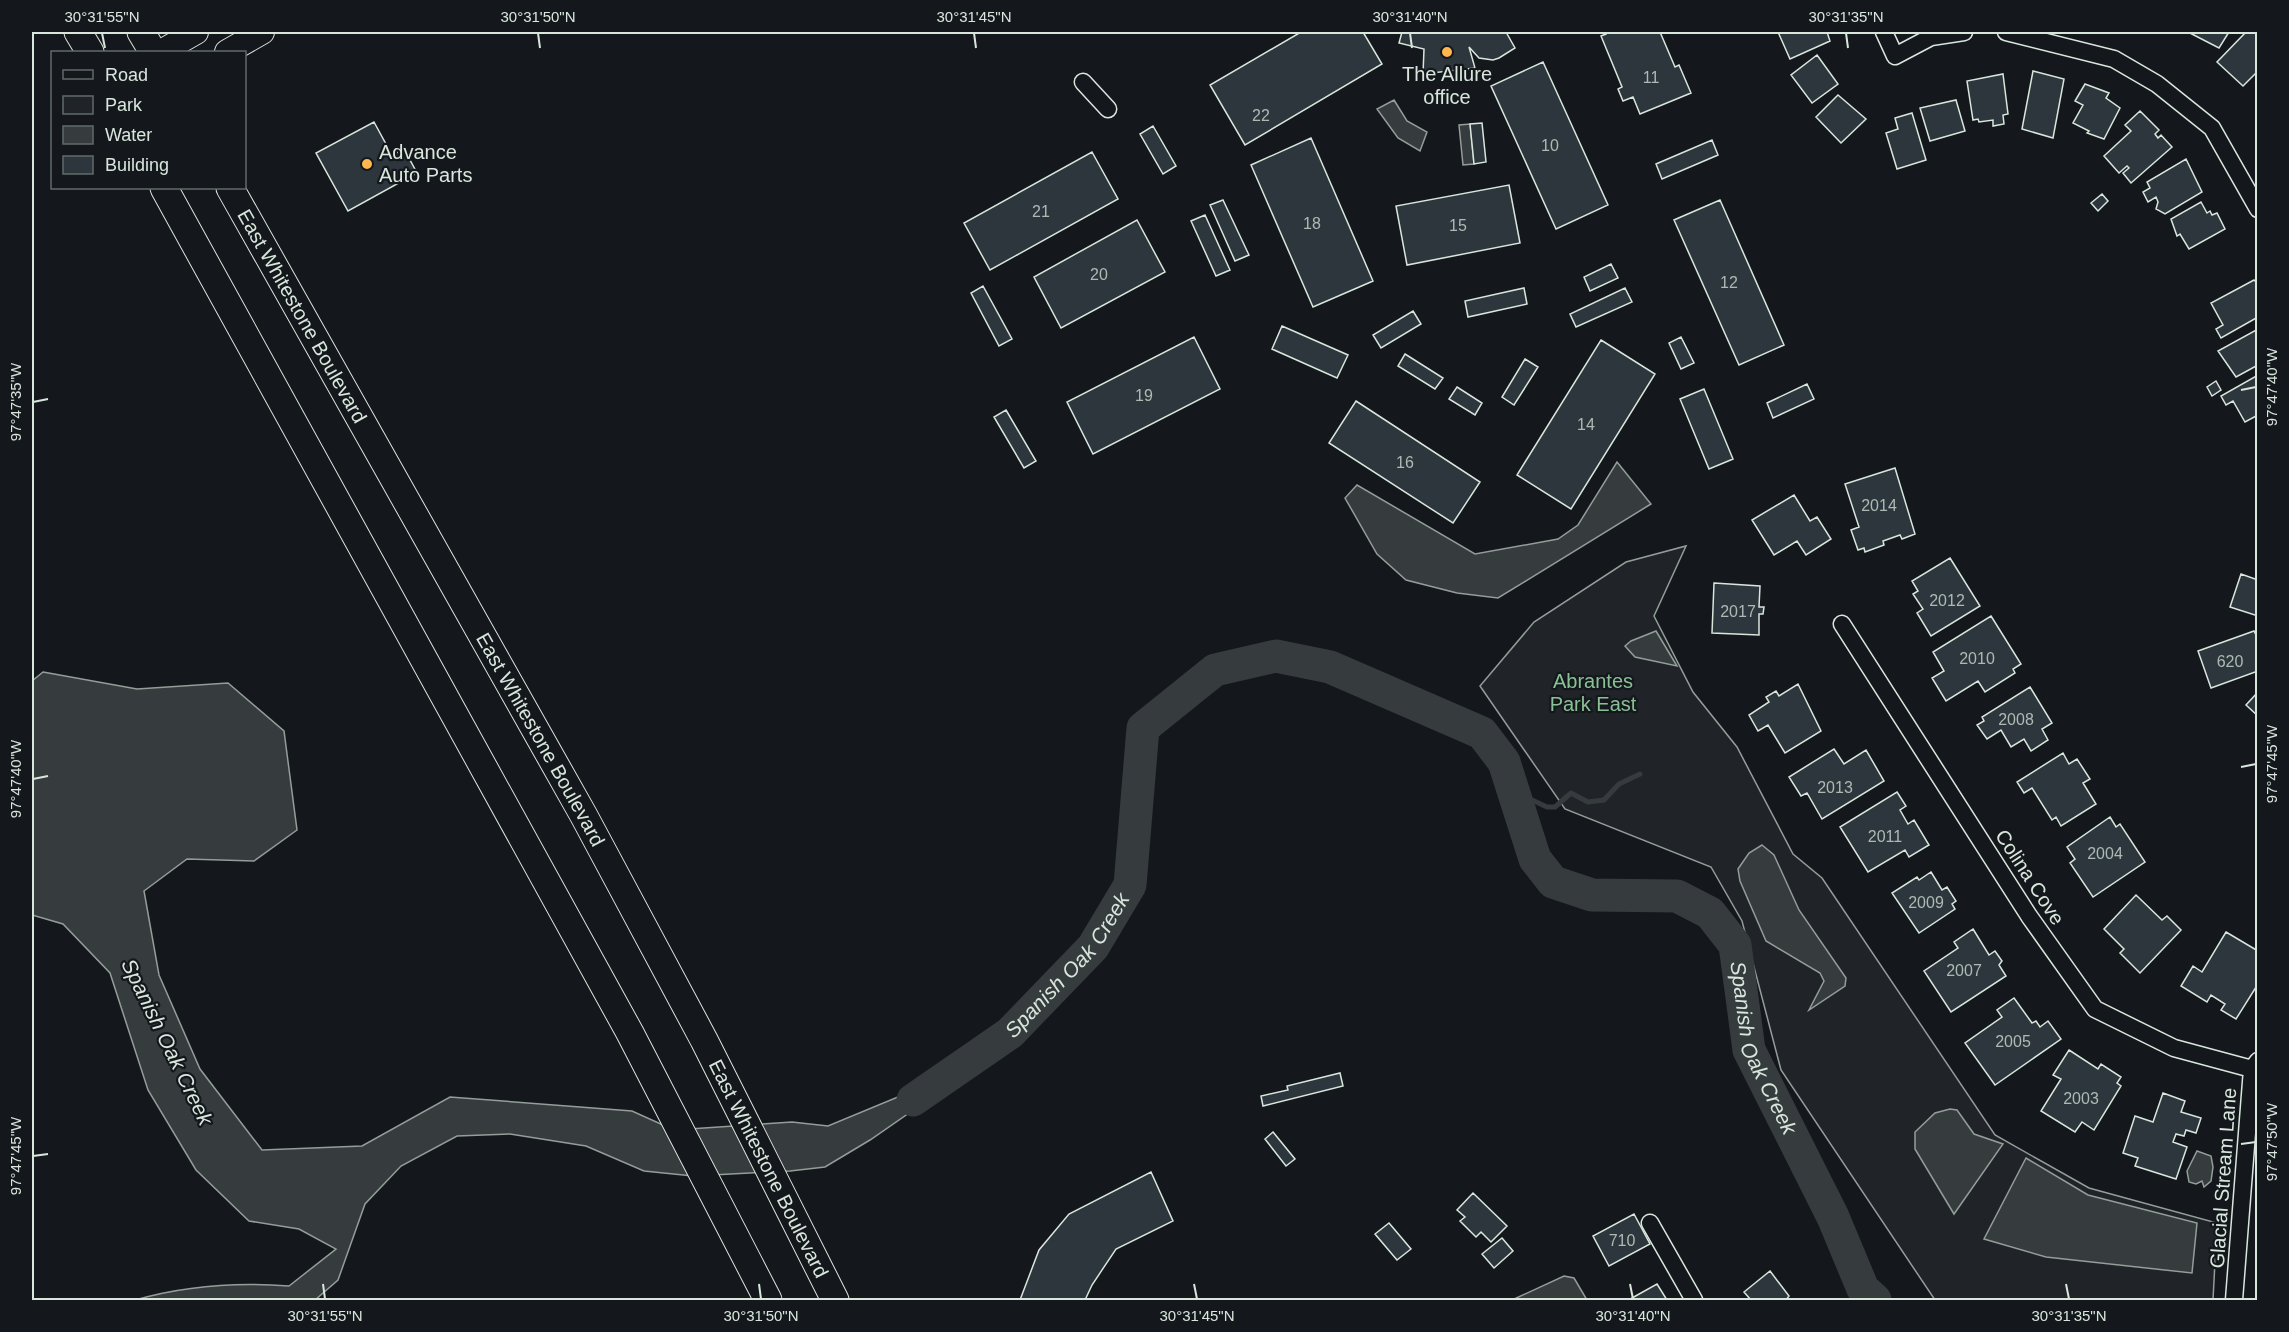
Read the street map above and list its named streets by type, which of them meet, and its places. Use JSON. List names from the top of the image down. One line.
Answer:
{"streets":{"main road":["East Whitestone Boulevard"],"street":["Colina Cove","Glacial Stream Lane"]},"crossings":[["Colina Cove","Glacial Stream Lane"]],"water":["Spanish Oak Creek"],"parks":["Abrantes Park East"],"places":["The Allure office","Advance Auto Parts"],"house_numbers":["11","22","10","21","18","15","20","12","19","14","16","2014","2012","2017","2010","620","2008","2013","2011","2004","2009","2007","2005","2003","710"],"legend":["Road","Park","Water","Building"],"coordinates":["30°31'55\"N","30°31'50\"N","30°31'45\"N","30°31'40\"N","30°31'35\"N","97°47'40\"W","97°47'35\"W","97°47'45\"W","97°47'50\"W"]}
